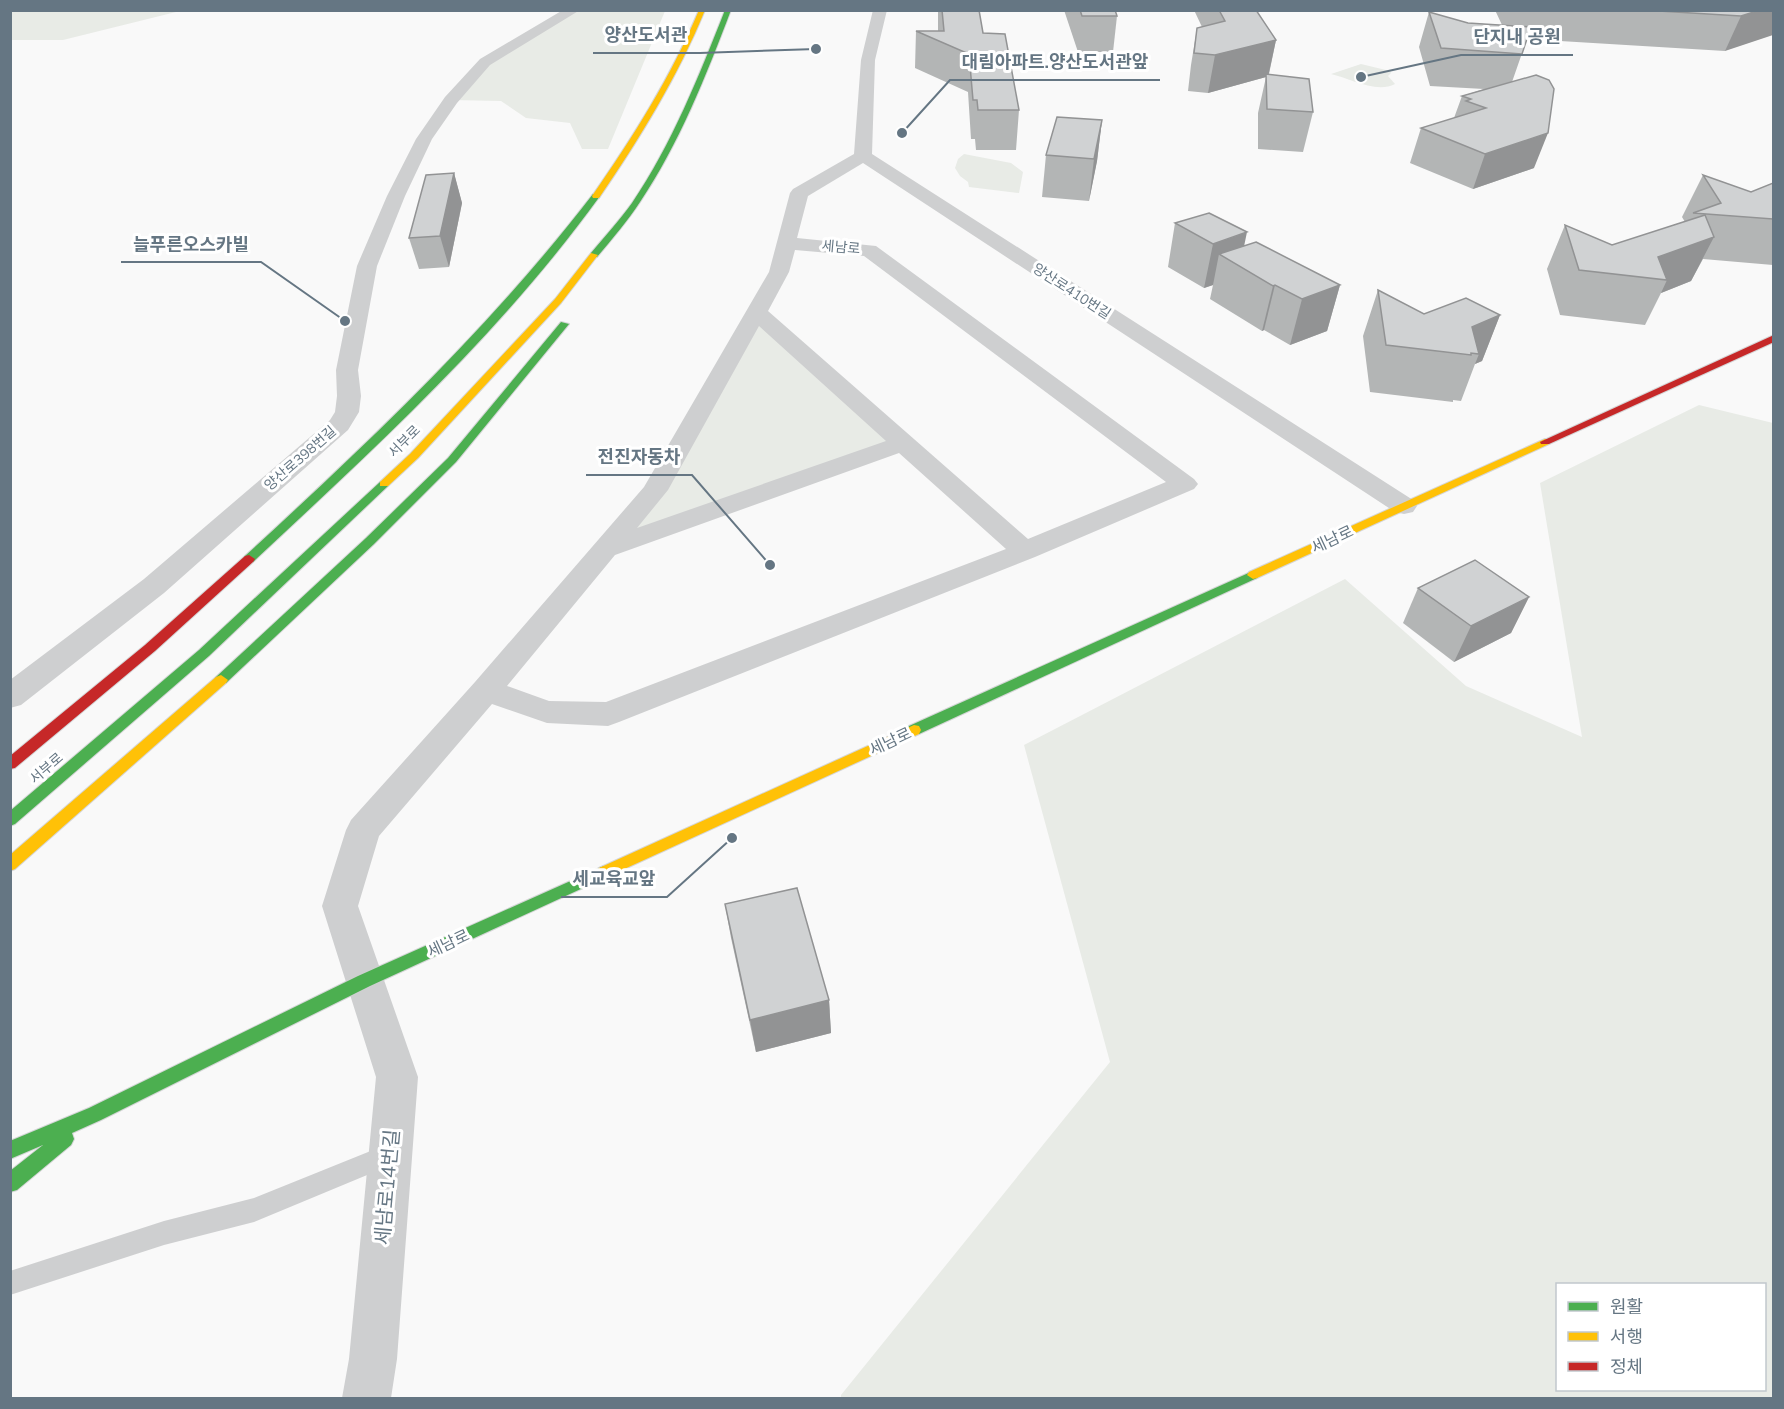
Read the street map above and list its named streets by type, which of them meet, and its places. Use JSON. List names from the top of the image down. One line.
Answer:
{"streets":{"main road":["세남로","서부로"],"street":["양산로410번길","양산로398번길","세남로14번길"]},"crossings":[["세남로","양산로410번길"],["세남로","세남로14번길"],["양산로410번길","세남로14번길"]],"places":["양산도서관","단지내 공원","대림아파트.양산도서관앞","늘푸른오스카빌","전진자동차","세교육교앞"],"legend":["원활","서행","정체"]}
